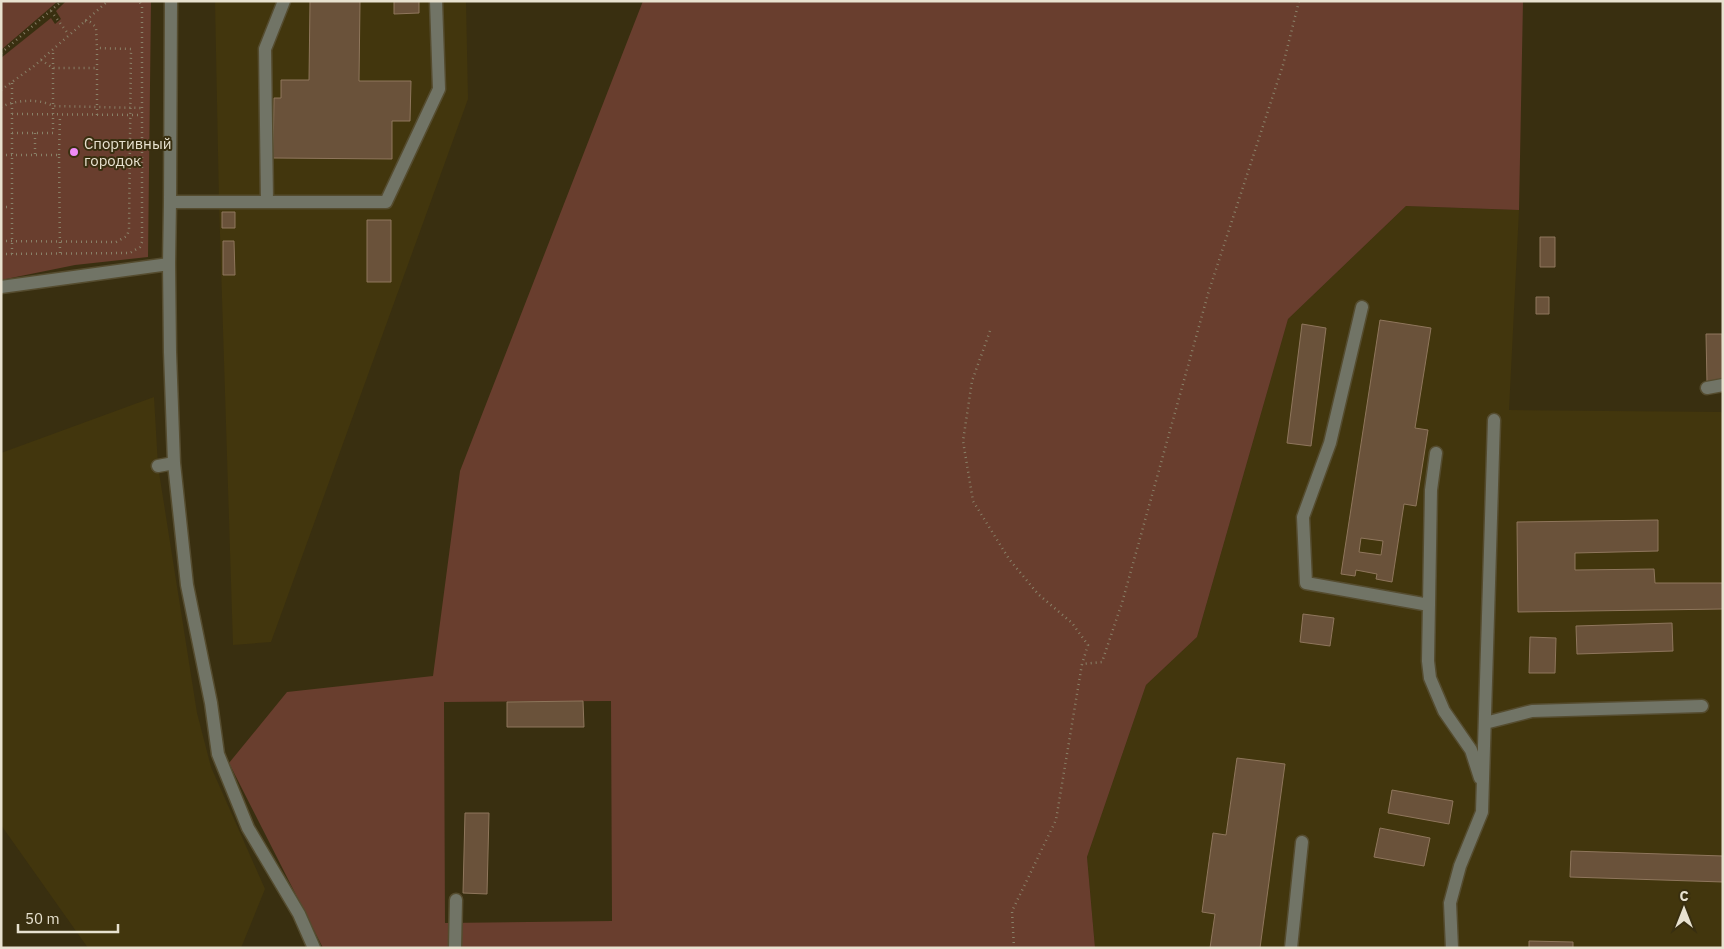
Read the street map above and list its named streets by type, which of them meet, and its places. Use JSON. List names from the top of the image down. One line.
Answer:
{"places":["Спортивный городок"],"scale_bar":"50 m","north":"top"}
